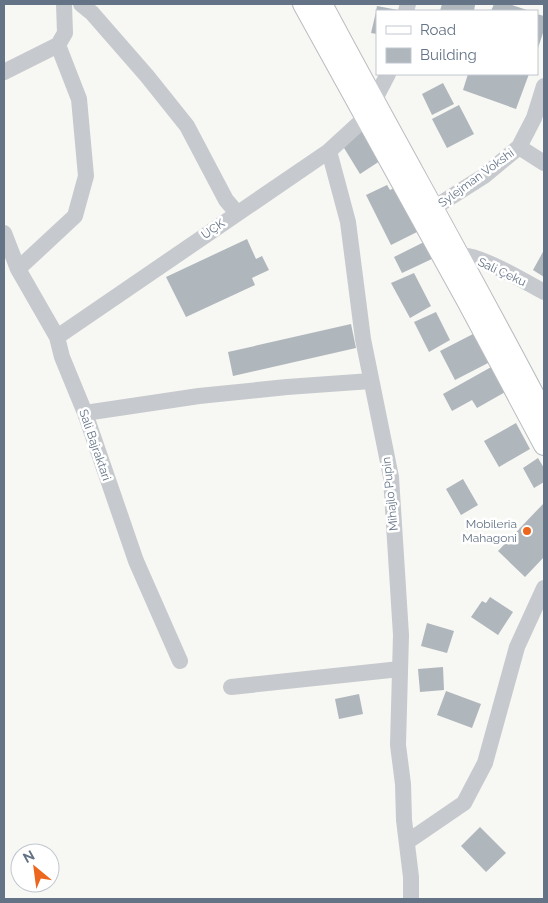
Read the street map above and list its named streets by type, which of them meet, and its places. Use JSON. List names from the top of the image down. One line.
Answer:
{"streets":{"street":["Sylejman Vokshi","UÇK","Sali Çeku","Sali Bajraktari","Mihajlo Pupin"]},"crossings":[["UÇK","Sali Bajraktari"],["UÇK","Mihajlo Pupin"]],"places":["Mobileria Mahagoni"],"legend":["Road","Building"],"north":"top left"}
